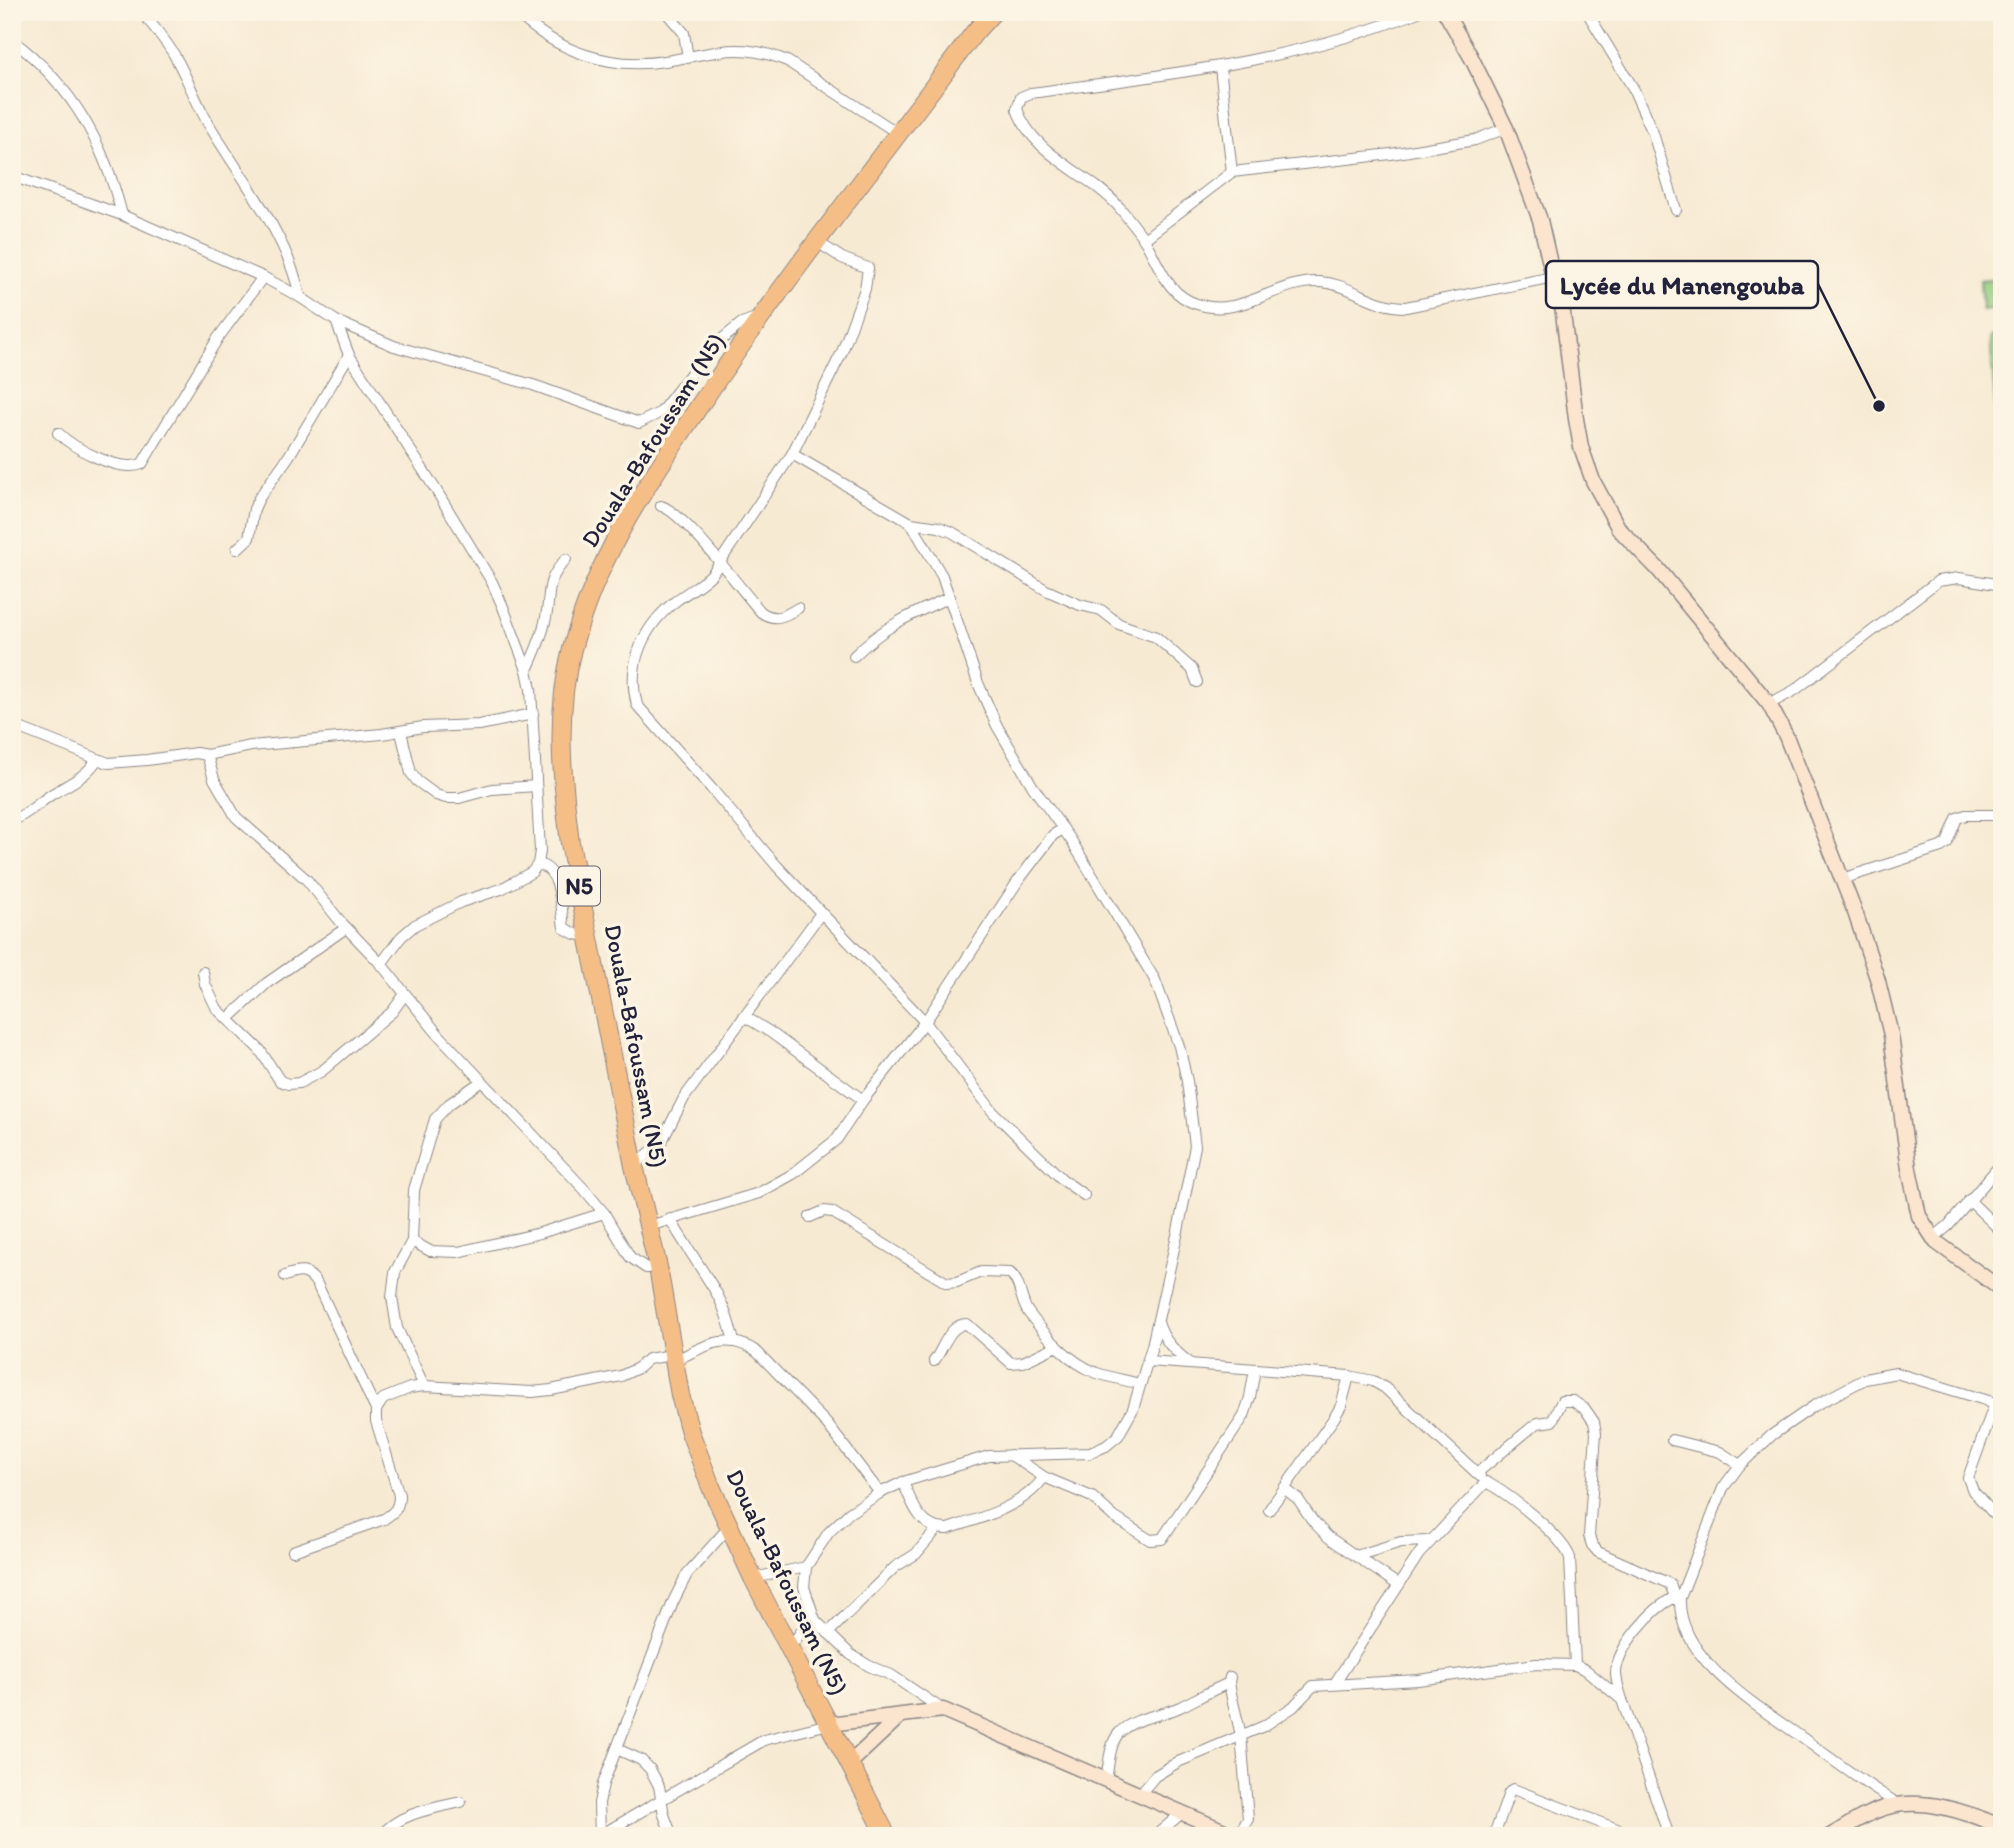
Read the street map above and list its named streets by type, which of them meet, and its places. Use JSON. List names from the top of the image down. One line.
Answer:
{"streets":{"highway":["Douala-Bafoussam (N5)","N5"]},"places":["Lycée du Manengouba"]}
